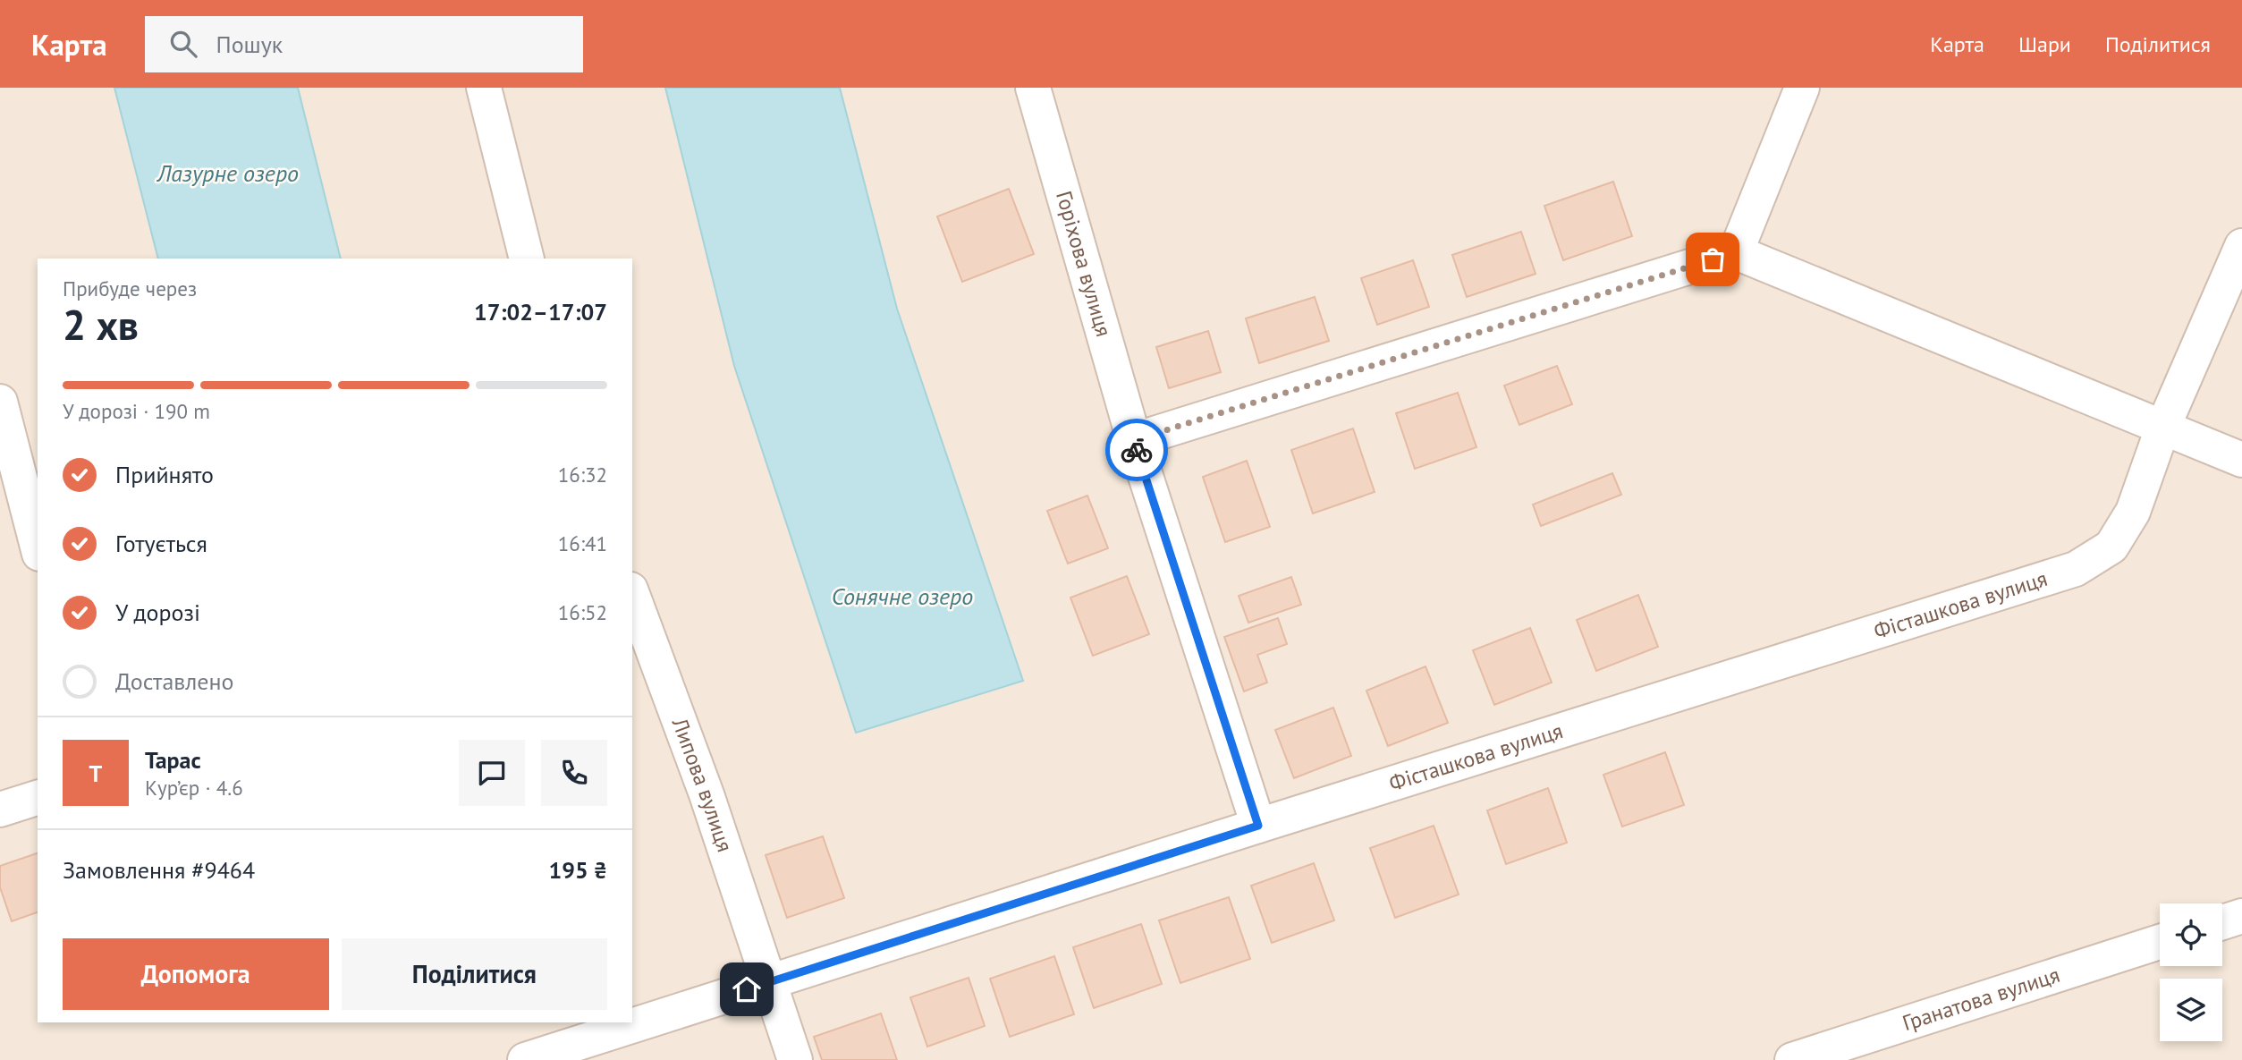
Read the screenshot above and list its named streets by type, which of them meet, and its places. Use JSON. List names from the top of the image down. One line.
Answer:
{"streets":{"street":["Горіхова вулиця","Фісташкова вулиця","Липова вулиця","Гранатова вулиця"]},"crossings":[["Горіхова вулиця","Фісташкова вулиця"],["Фісташкова вулиця","Липова вулиця"]],"water":["Лазурне озеро","Сонячне озеро"],"page":{"header":"Карта","search":"Пошук","nav":["Карта","Шари","Поділитися"],"heading":["2 хв","Прибуде через","17:02–17:07"],"panel":["Тарас","Кур’єр · 4.6","Замовлення #9464","195 ₴"],"bar":"У дорозі · 190 m","list":[["Прийнято","16:32"],["Готується","16:41"],["У дорозі","16:52"],"Доставлено"],"round":"Т","buttons":["Допомога","Поділитися"]}}
